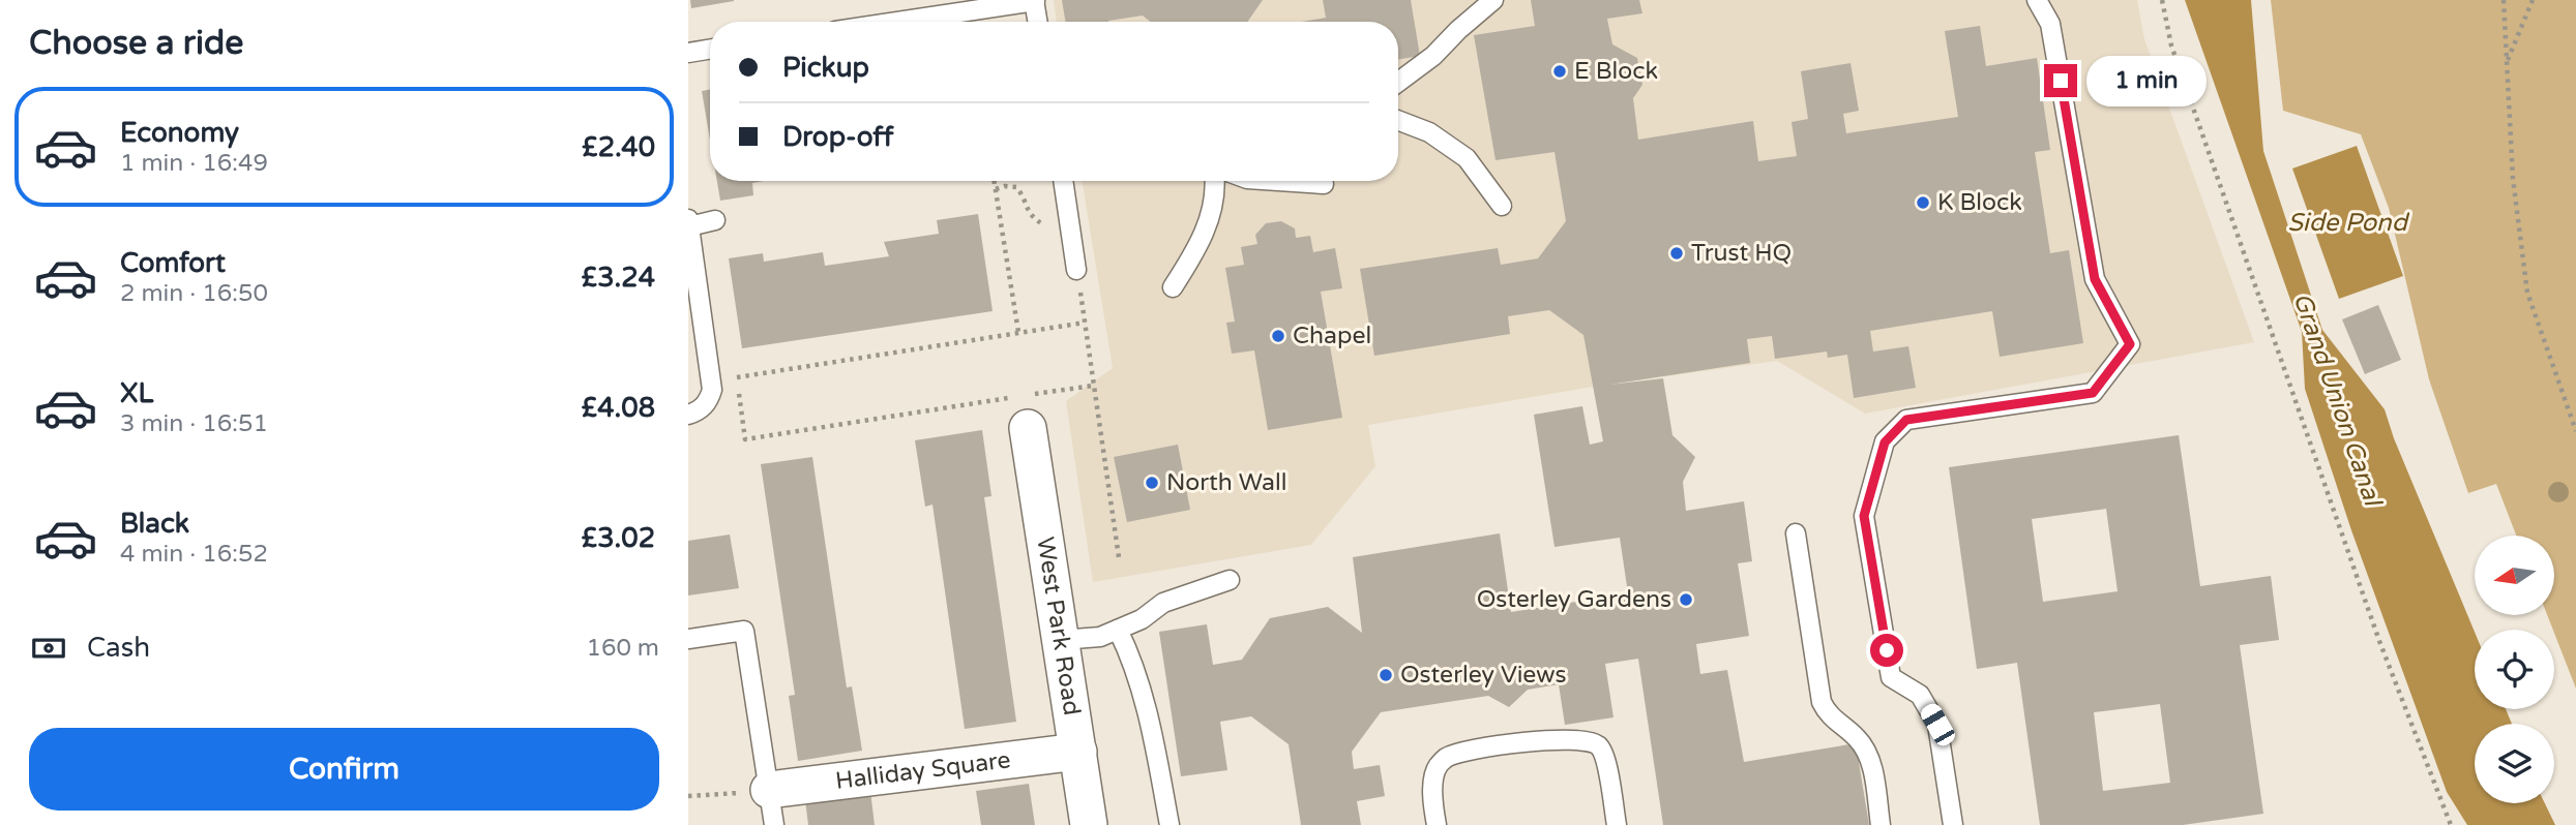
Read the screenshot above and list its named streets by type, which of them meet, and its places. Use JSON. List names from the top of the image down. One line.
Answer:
{"streets":{"street":["West Park Road","Halliday Square"]},"crossings":[["West Park Road","Halliday Square"]],"water":["Side Pond","Grand Union Canal"],"places":["E Block","K Block","Trust HQ","Chapel","North Wall","Osterley Gardens","Osterley Views"],"north":"left","page":{"heading":"Choose a ride","banner":["Pickup","Drop-off"],"bubble":"1 min","list":[{"name":"Economy","note":"1 min · 16:49","value":"£2.40"},{"name":"Comfort","note":"2 min · 16:50","value":"£3.24"},{"name":"XL","note":"3 min · 16:51","value":"£4.08"},{"name":"Black","note":"4 min · 16:52","value":"£3.02"}],"pay":["Cash","160 m"],"buttons":"Confirm"}}
